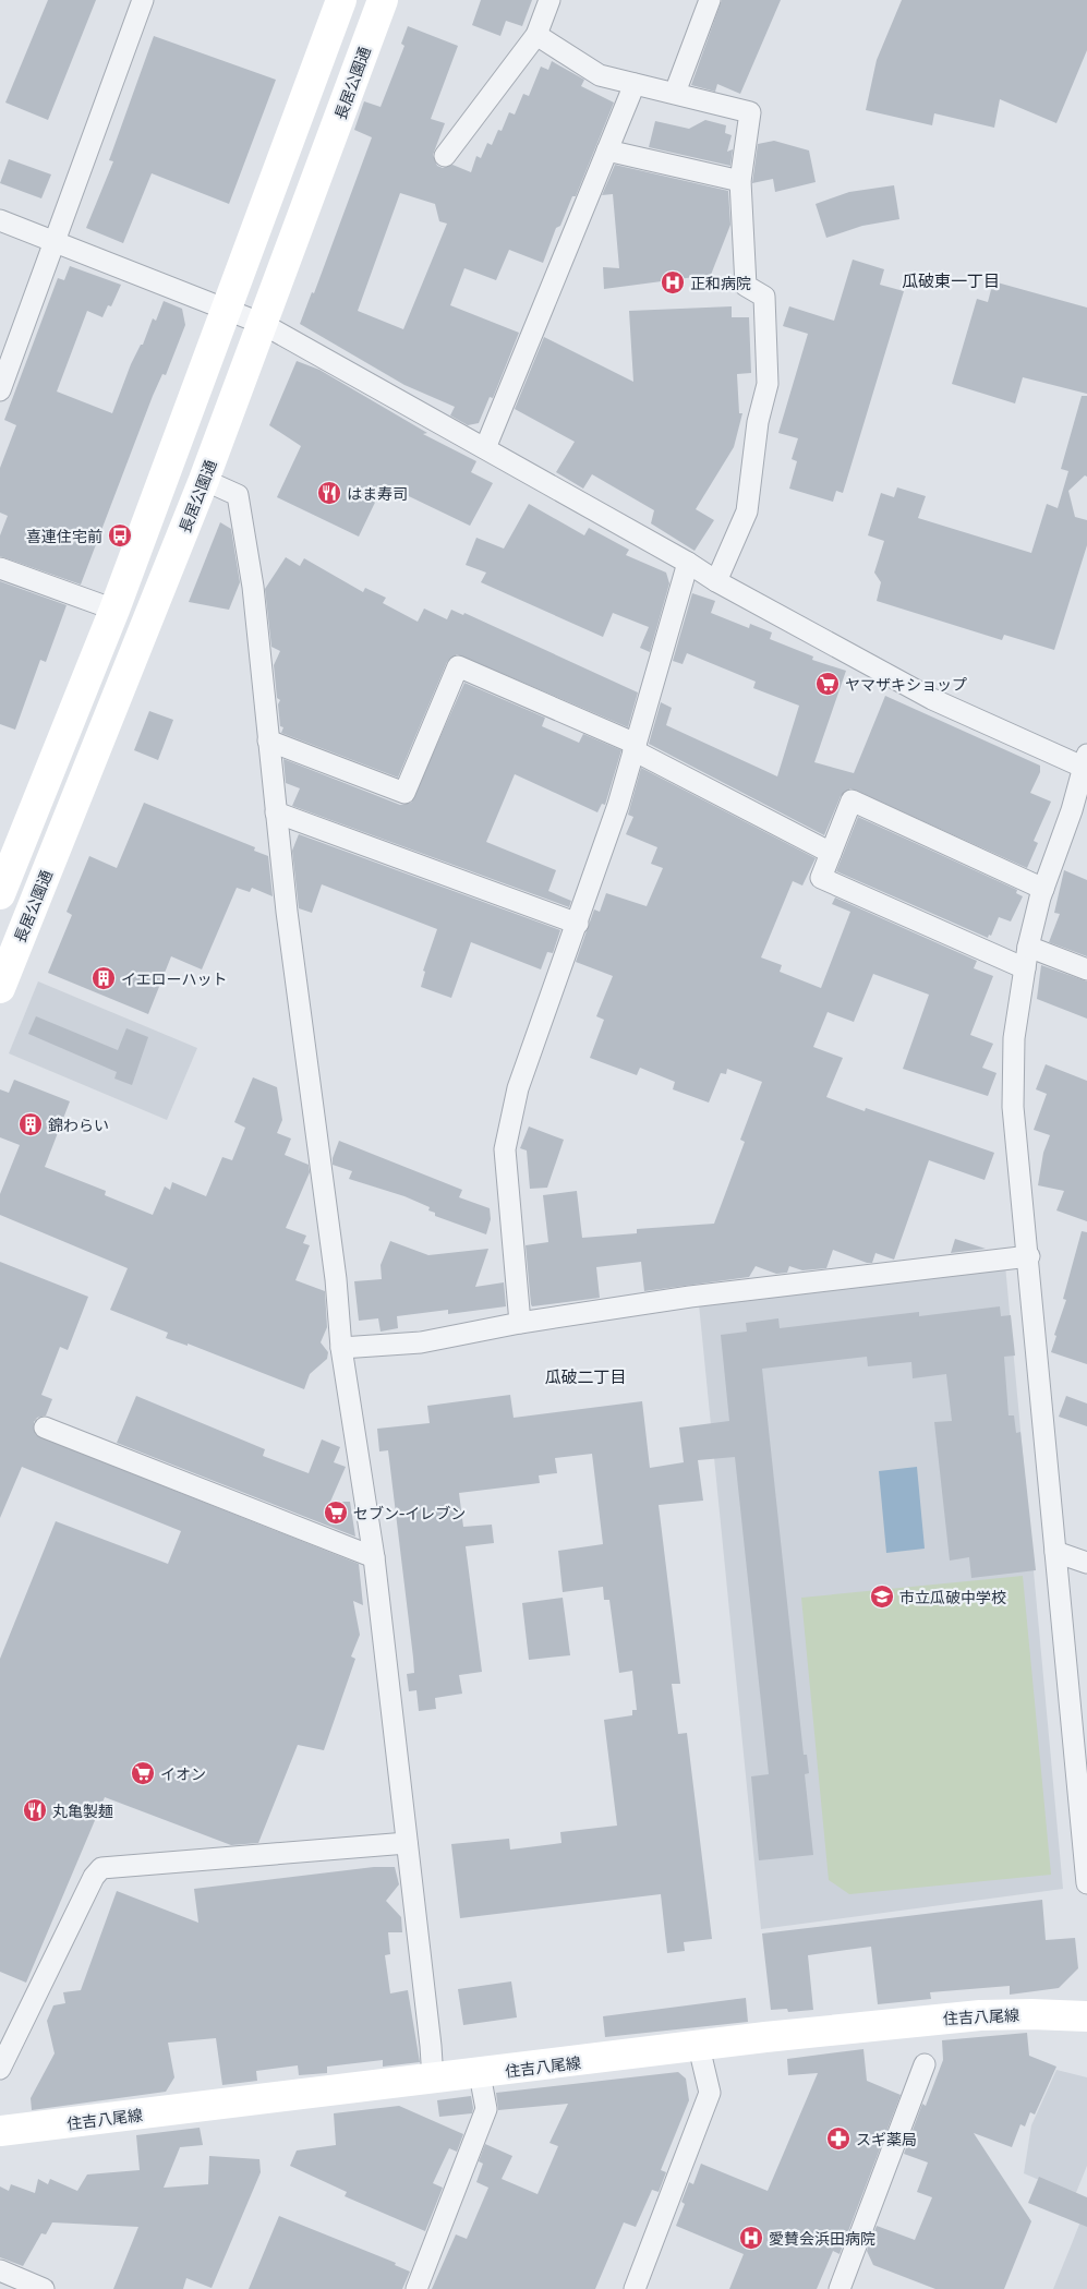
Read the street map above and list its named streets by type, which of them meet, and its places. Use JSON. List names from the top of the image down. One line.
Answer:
{"streets":{"main road":["長居公園通","住吉八尾線"]},"districts":["瓜破東一丁目","瓜破二丁目"],"places":{"hospital":["正和病院","愛賛会浜田病院"],"restaurant":["はま寿司","丸亀製麺"],"bus stop":["喜連住宅前"],"supermarket":["ヤマザキショップ","セブン-イレブン","イオン"],"building":["イエローハット","錦わらい"],"school or university":["市立瓜破中学校"],"pharmacy":["スギ薬局"]}}
